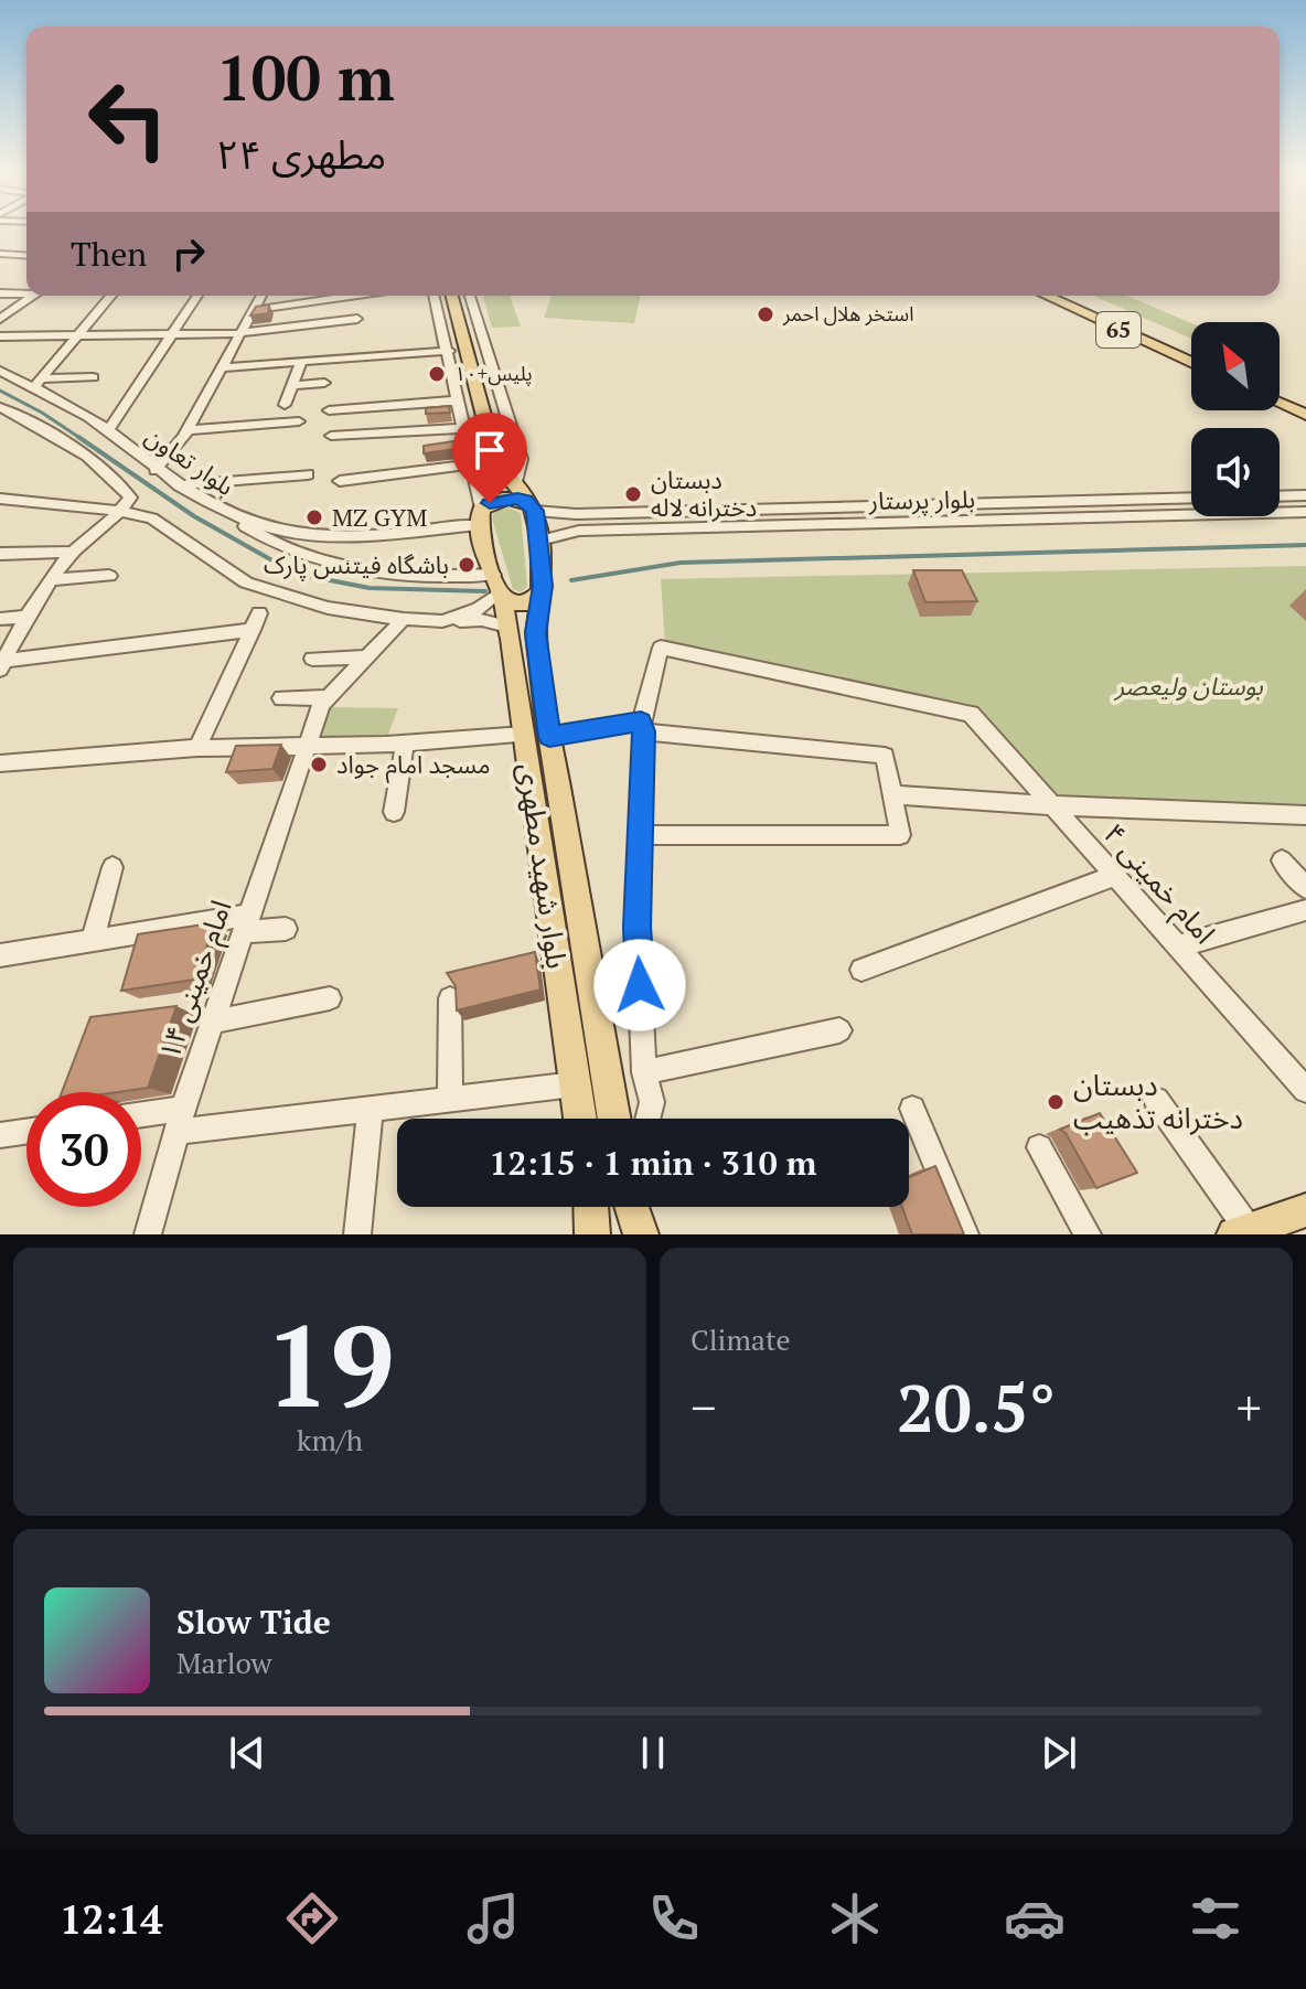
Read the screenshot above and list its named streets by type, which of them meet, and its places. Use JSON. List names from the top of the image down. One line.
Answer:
{"streets":{"main road":["65","بلوار شهید مطهری"],"street":["بلوار تعاون","بلوار پرستار","امام خمینی ۴","امام خمینی ۱۴"]},"crossings":[["بلوار تعاون","بلوار شهید مطهری"],["بلوار پرستار","بلوار شهید مطهری"]],"parks":["بوستان ولیعصر"],"places":["استخر هلال احمر","پلیس+۱۰","دبستان دخترانه لاله","MZ GYM","باشگاه فیتنس پارک","مسجد امام جواد","دبستان دخترانه تذهیب"],"north":"top left","page":{"turn":["100 m","مطهری ۲۴"],"then":"Then","limit":"30","trip":"12:15 · 1 min · 310 m","tile":[["19","km/h"],"Climate"],"heat":["−","20.5°","+"],"song":["Slow Tide","Marlow"],"tabs":"12:14"}}
